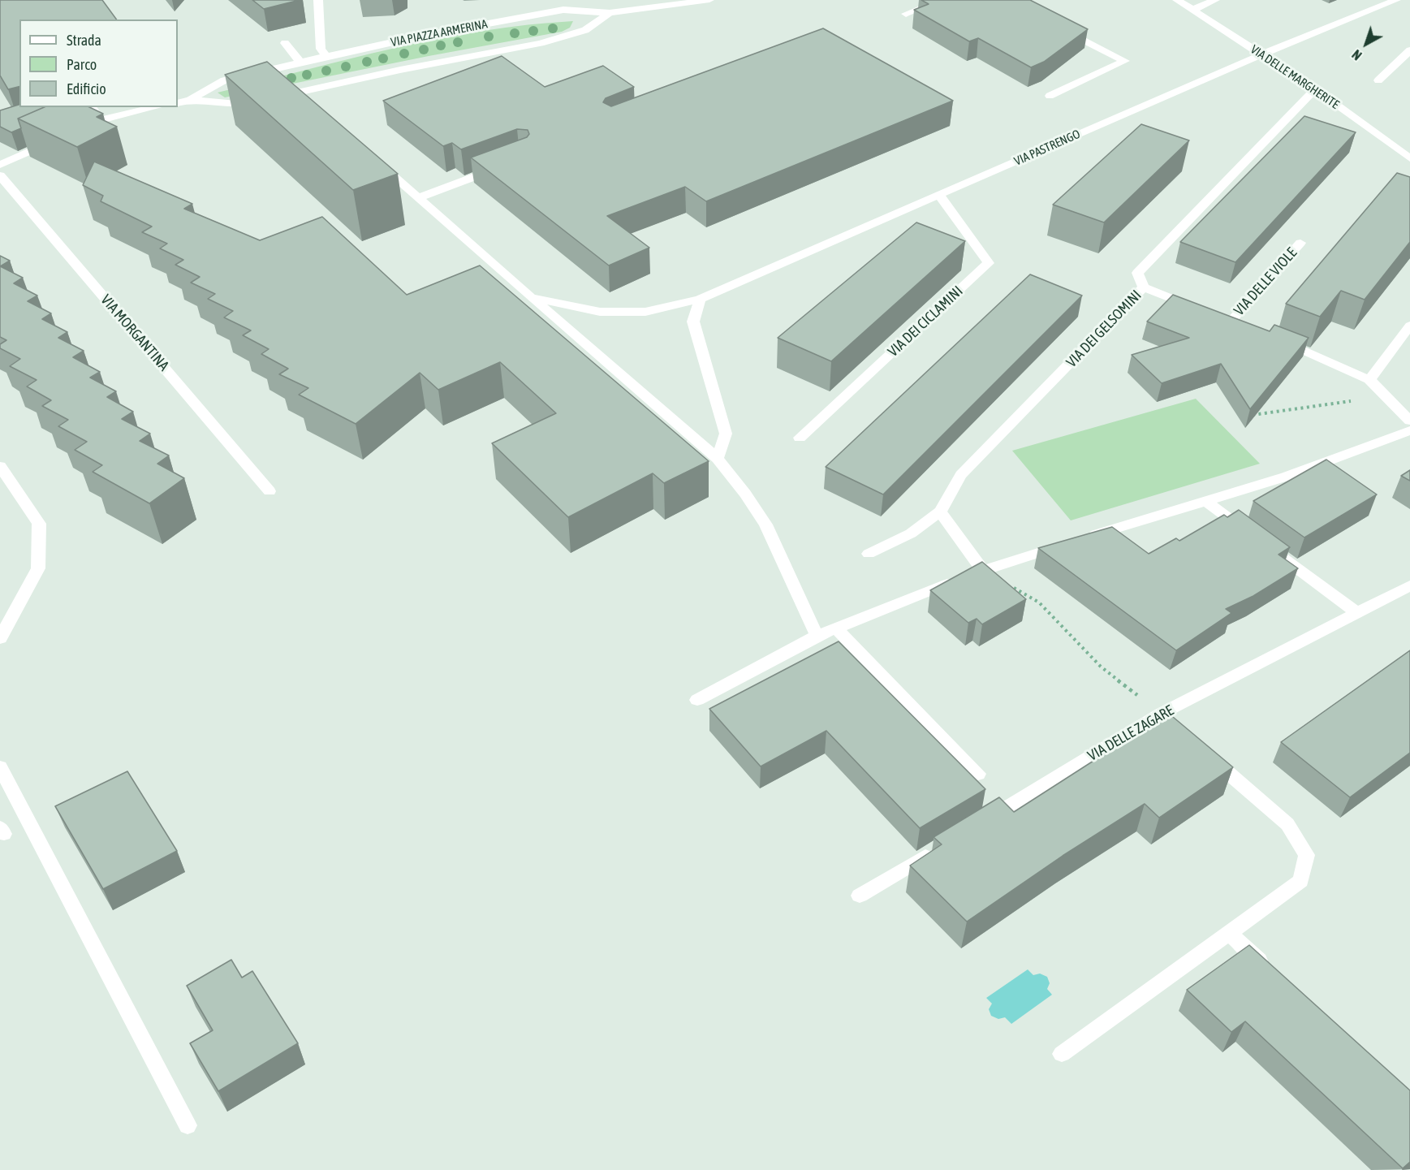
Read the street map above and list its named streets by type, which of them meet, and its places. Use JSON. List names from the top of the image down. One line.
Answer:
{"streets":{"street":["VIA PIAZZA ARMERINA","VIA DELLE MARGHERITE","VIA PASTRENGO","VIA DELLE VIOLE","VIA DEI CICLAMINI","VIA DEI GELSOMINI","VIA MORGANTINA","VIA DELLE ZAGARE"]},"crossings":[["VIA DELLE MARGHERITE","VIA PASTRENGO"],["VIA DELLE MARGHERITE","VIA DEI GELSOMINI"],["VIA PASTRENGO","VIA DEI CICLAMINI"]],"legend":["Strada","Parco","Edificio"],"north":"bottom left"}
